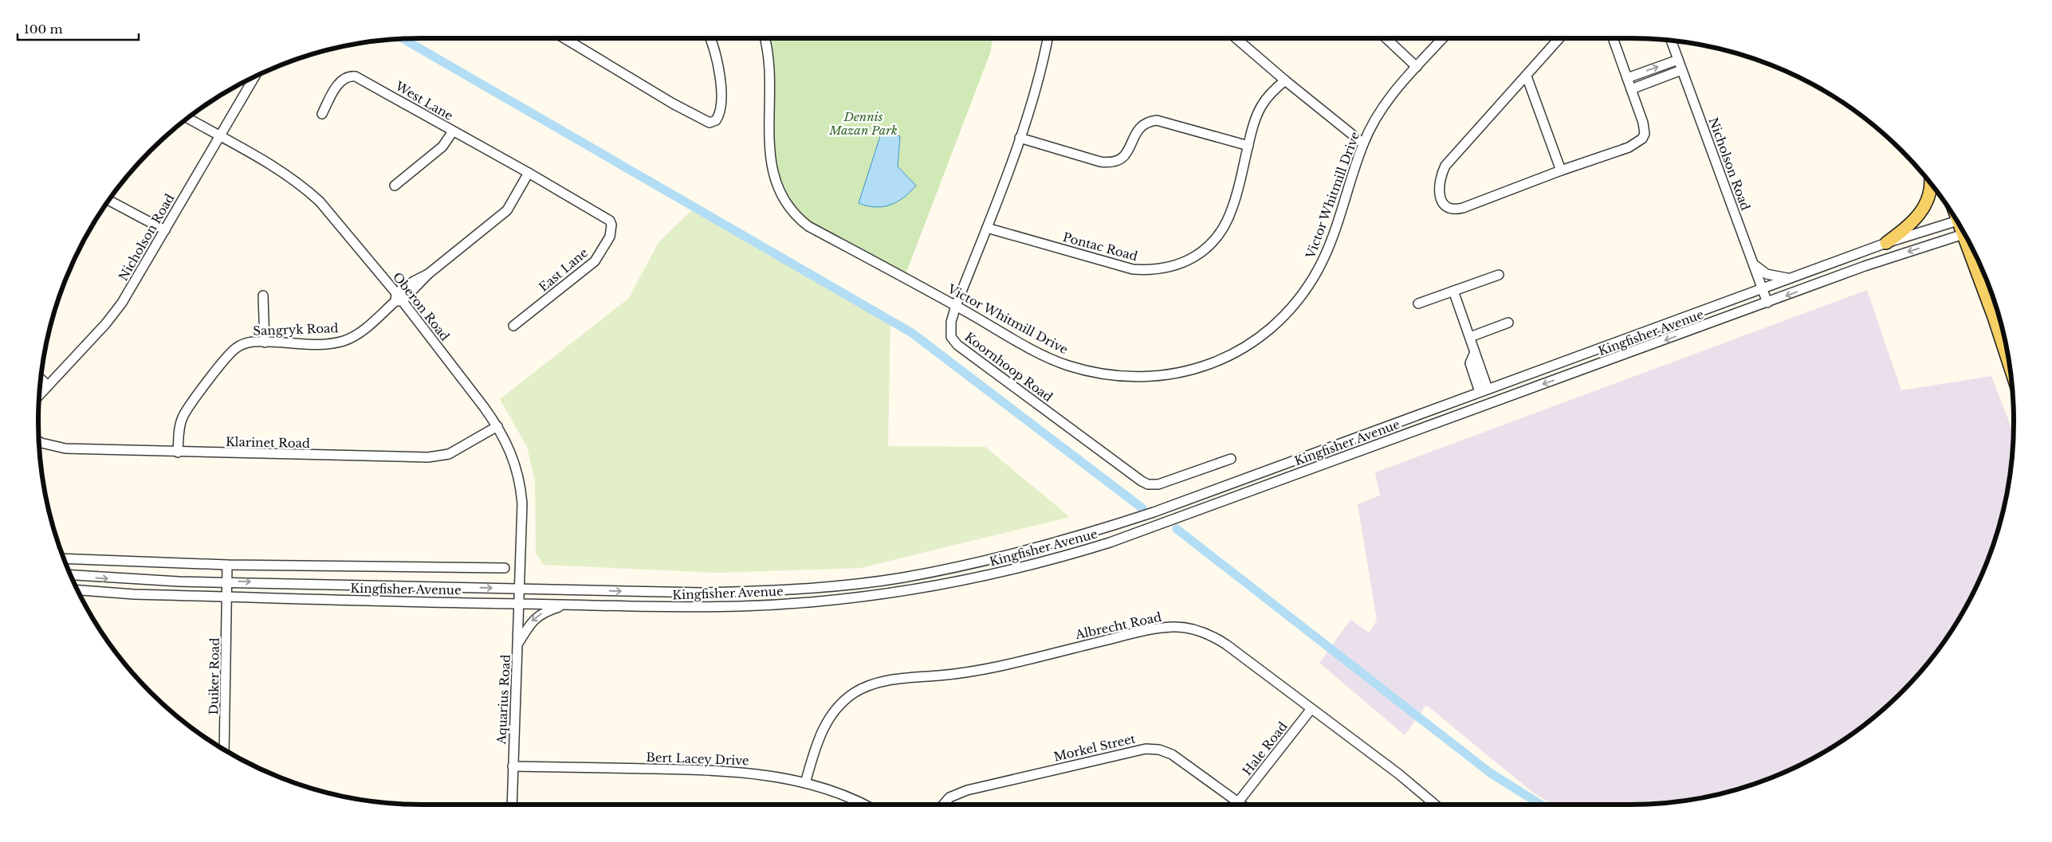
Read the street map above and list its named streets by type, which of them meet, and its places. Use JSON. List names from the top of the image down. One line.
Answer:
{"streets":{"street":["West Lane","Nicholson Road","Victor Whitmill Drive","Pontac Road","East Lane","Oberon Road","Sangryk Road","Kingfisher Avenue","Koornhoop Road","Klarinet Road","Albrecht Road","Duiker Road","Aquarius Road","Morkel Street","Hale Road","Bert Lacey Drive"]},"crossings":[["West Lane","East Lane"],["West Lane","Sangryk Road"],["Nicholson Road","Oberon Road"],["Nicholson Road","Kingfisher Avenue"],["Victor Whitmill Drive","Koornhoop Road"],["Pontac Road","Koornhoop Road"],["East Lane","Sangryk Road"],["Oberon Road","Sangryk Road"],["Oberon Road","Kingfisher Avenue"],["Oberon Road","Klarinet Road"],["Oberon Road","Aquarius Road"],["Sangryk Road","Klarinet Road"],["Kingfisher Avenue","Duiker Road"],["Kingfisher Avenue","Aquarius Road"],["Albrecht Road","Hale Road"],["Albrecht Road","Bert Lacey Drive"],["Aquarius Road","Bert Lacey Drive"],["Morkel Street","Hale Road"]],"parks":["Dennis Mazan Park"],"scale_bar":"100 m"}
